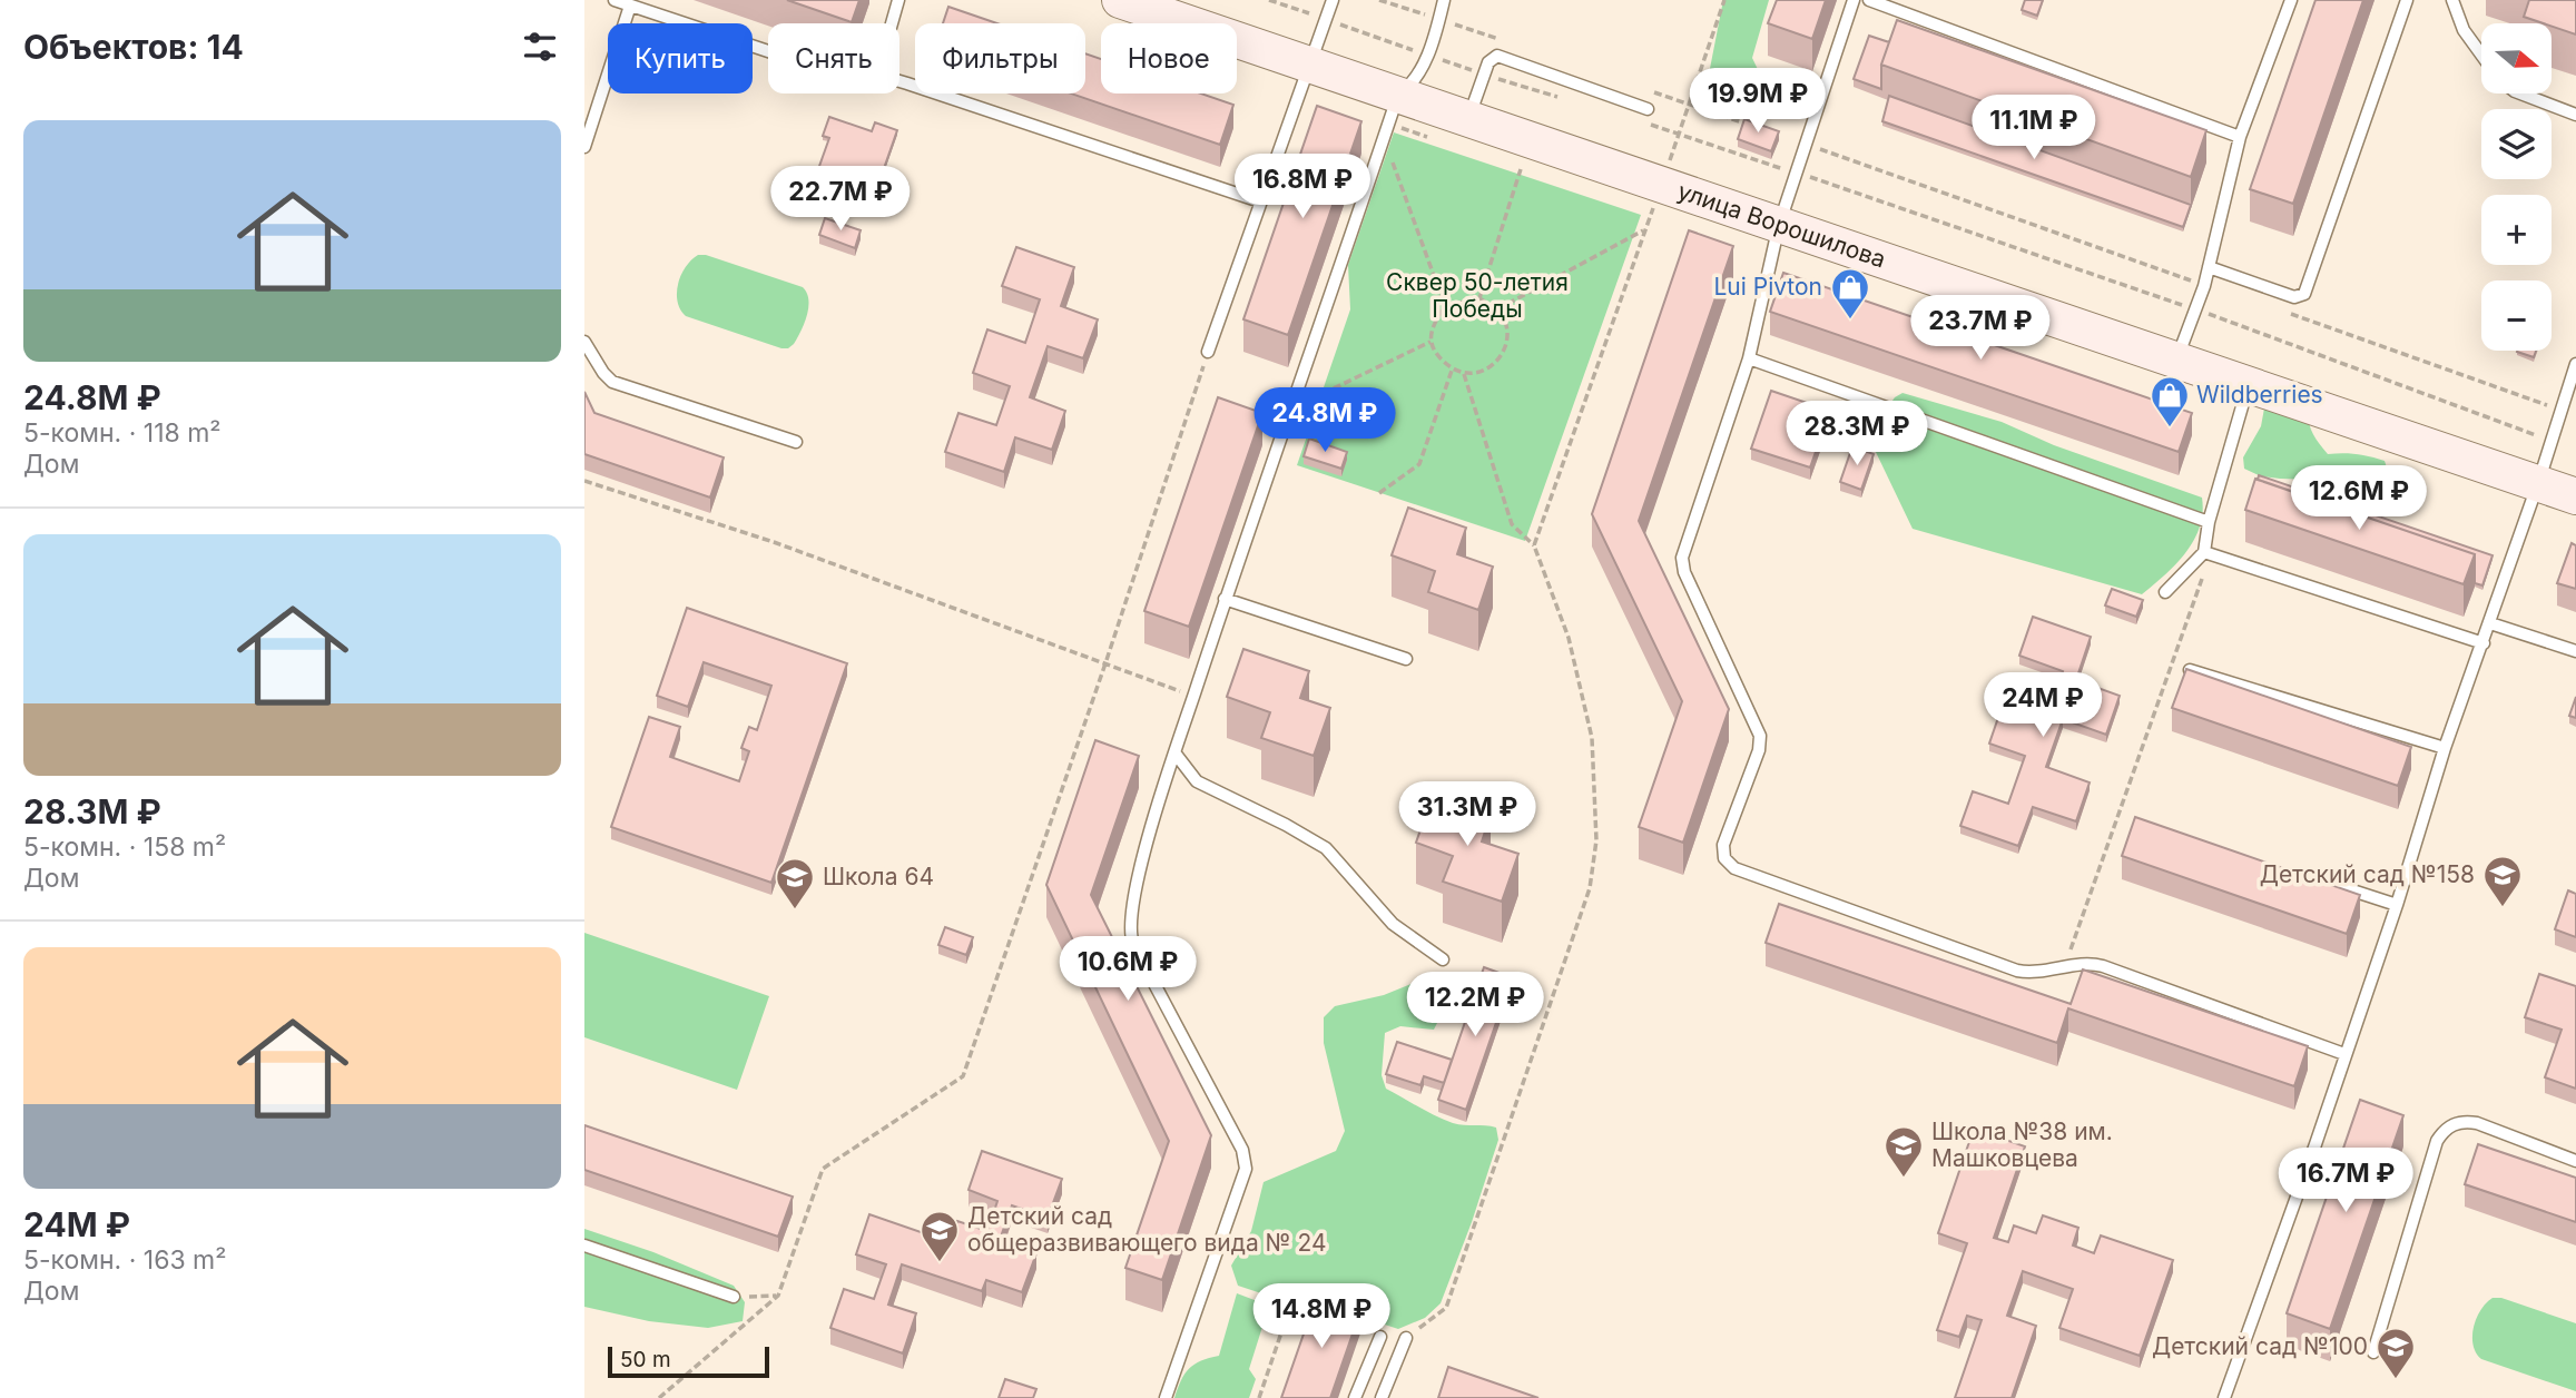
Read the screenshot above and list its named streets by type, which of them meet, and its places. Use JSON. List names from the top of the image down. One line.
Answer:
{"streets":{"main road":["улица Ворошилова"]},"parks":["Сквер 50-летия Победы"],"places":{"shop":["Lui Pivton","Wildberries"],"school or university":["Детский сад №158","Школа 64","Школа №38 им. Машковцева","Детский сад общеразвивающего вида № 24","Детский сад №100"]},"scale_bar":"50 m","north":"right","page":{"heading":"Объектов: 14","map_buttons":["+","−"],"chip":["Купить","Снять","Фильтры","Новое"],"price":["19.9M ₽","11.1M ₽","16.8M ₽","22.7M ₽","23.7M ₽","24.8M ₽","28.3M ₽","12.6M ₽","24M ₽","31.3M ₽","10.6M ₽","12.2M ₽","16.7M ₽","14.8M ₽"],"list":[{"name":"24.8M ₽","note":"5-комн. · 118 m² · Дом"},{"name":"28.3M ₽","note":"5-комн. · 158 m² · Дом"},{"name":"24M ₽","note":"5-комн. · 163 m² · Дом"}],"scale":"50 m"}}
